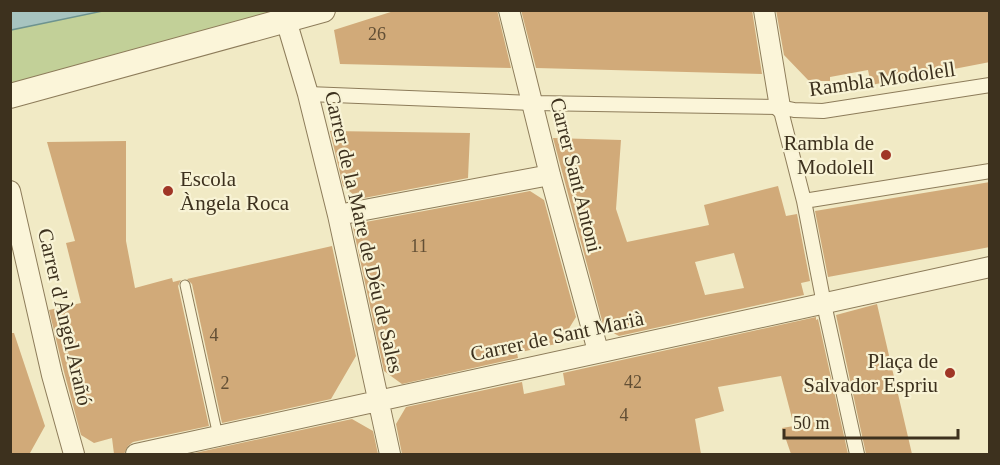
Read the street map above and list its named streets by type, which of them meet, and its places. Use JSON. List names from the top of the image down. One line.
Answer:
{"streets":{"street":["Rambla Modolell","Carrer Sant Antoni","Carrer de la Mare de Déu de Sales","Carrer d'Àngel Arañó","Carrer de Sant Marià"]},"crossings":[["Rambla Modolell","Carrer Sant Antoni"],["Rambla Modolell","Carrer de la Mare de Déu de Sales"],["Carrer Sant Antoni","Carrer de Sant Marià"],["Carrer de la Mare de Déu de Sales","Carrer de Sant Marià"]],"places":["Rambla de Modolell","Escola Àngela Roca","Plaça de Salvador Espriu"],"house_numbers":["26","11","4","42","2","4"],"scale_bar":"50 m"}
